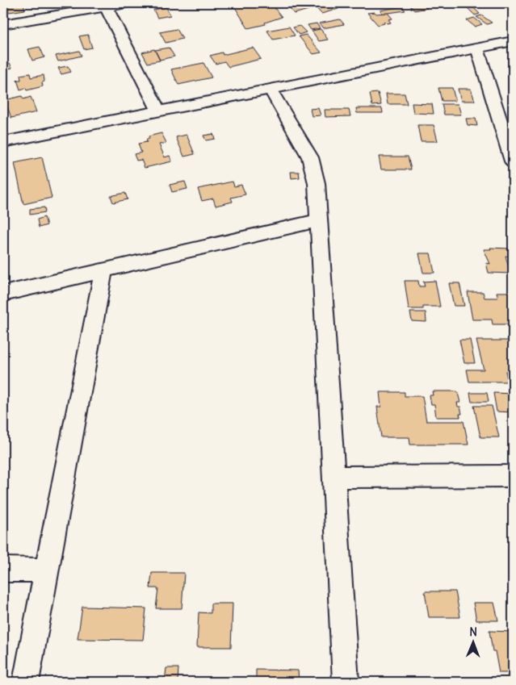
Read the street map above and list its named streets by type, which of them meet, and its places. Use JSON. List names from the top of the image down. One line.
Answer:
{"north":"top"}
